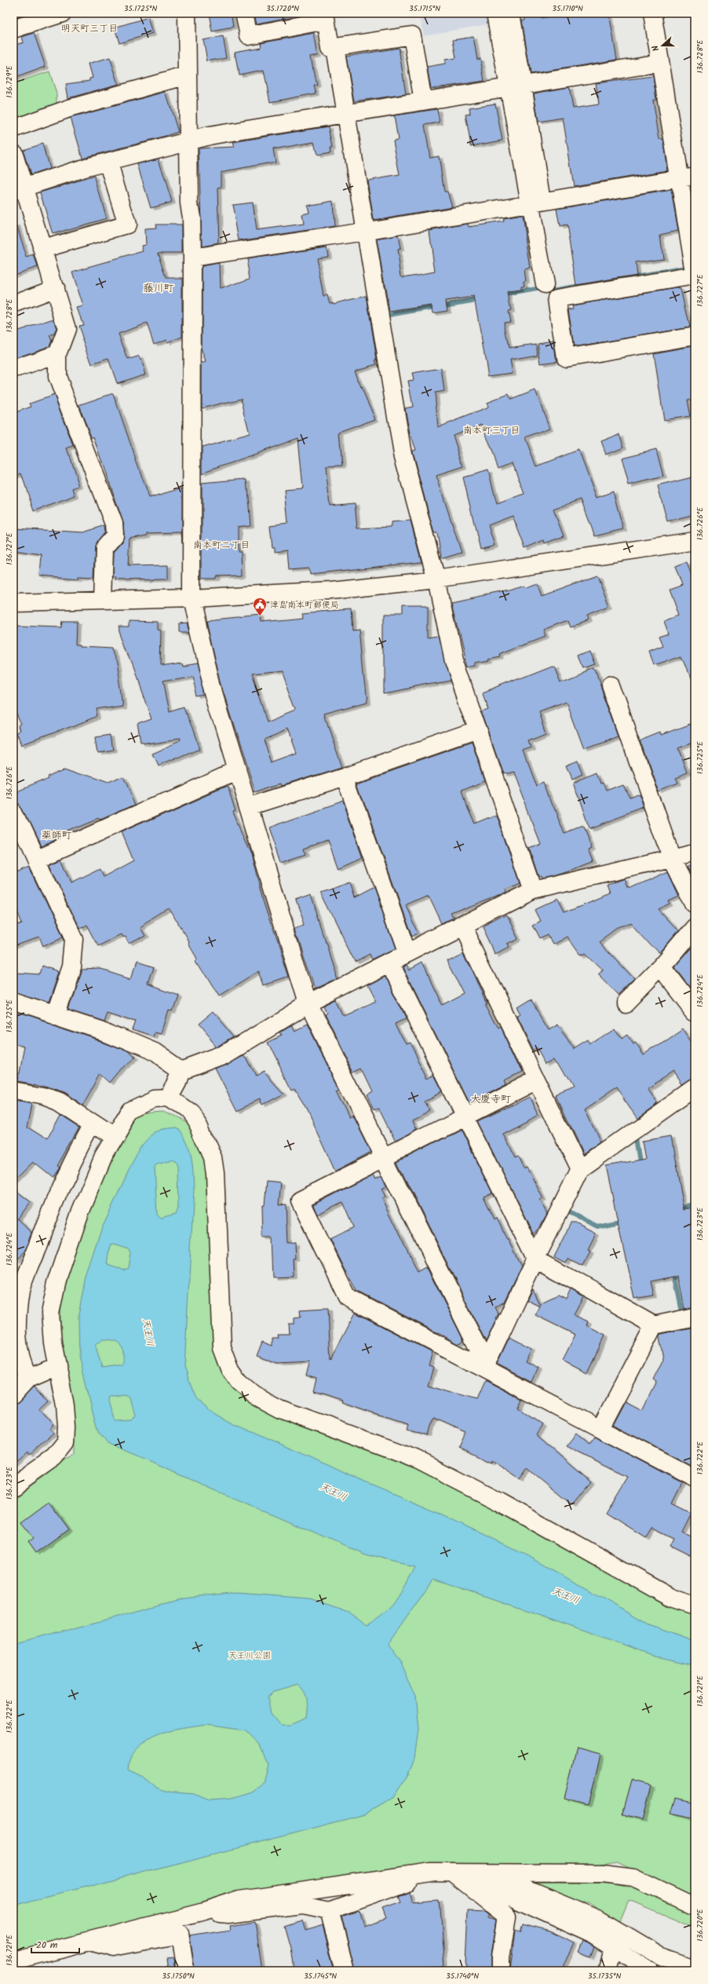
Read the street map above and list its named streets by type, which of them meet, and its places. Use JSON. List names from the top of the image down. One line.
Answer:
{"districts":["明天町三丁目","藤川町","南本町三丁目","南本町二丁目","薬師町","大慶寺町"],"water":["天王川"],"parks":["天王川公園"],"places":{"public building":["津島南本町郵便局"]},"scale_bar":"20 m","north":"left","coordinates":["35.1725°N","35.1720°N","35.1715°N","35.1710°N","136.728°E","136.729°E","136.727°E","136.726°E","136.725°E","136.724°E","136.723°E","136.722°E","136.721°E","136.720°E","35.1750°N","35.1745°N","35.1740°N","35.1735°N"]}
